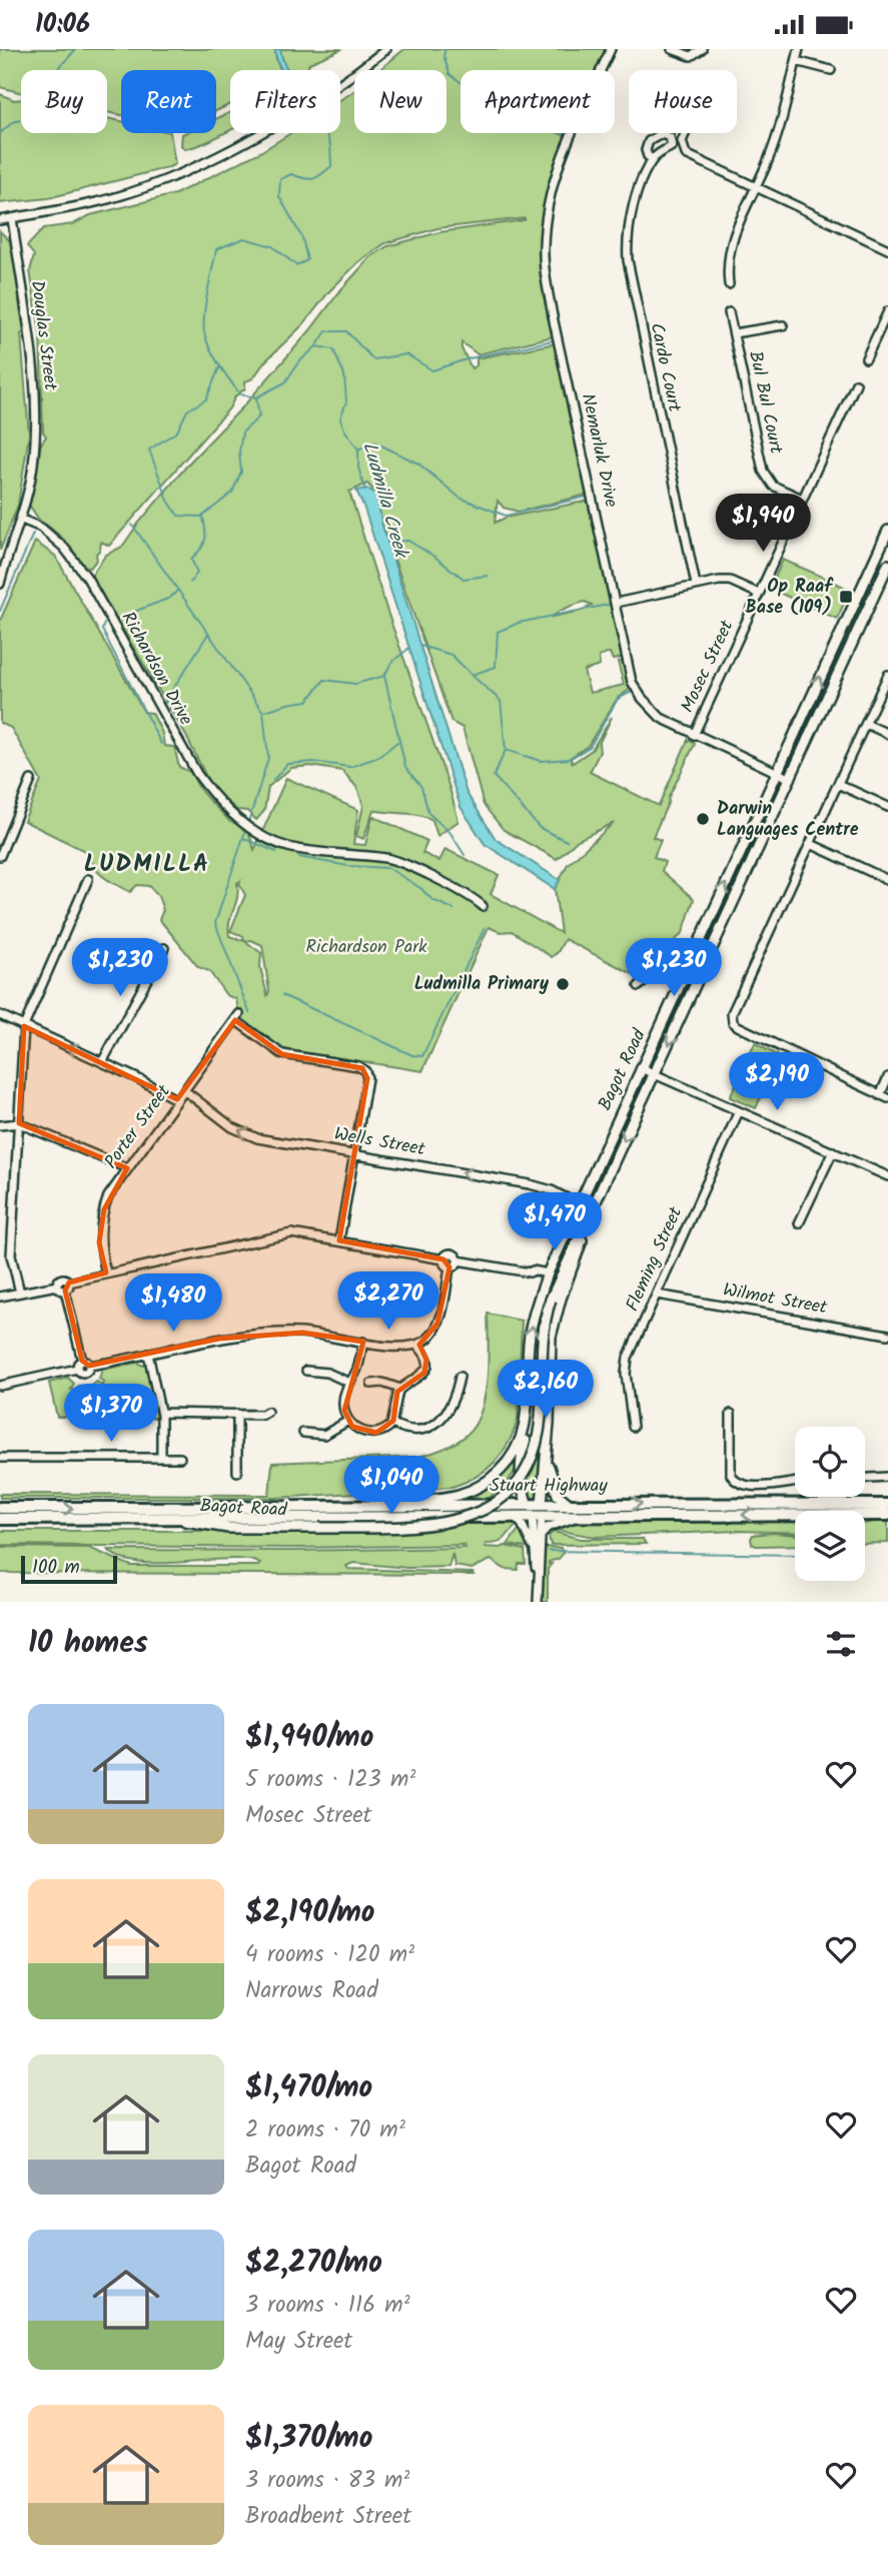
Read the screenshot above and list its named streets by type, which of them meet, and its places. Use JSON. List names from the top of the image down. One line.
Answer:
{"streets":{"highway":["Stuart Highway"],"main road":["Bagot Road"],"street":["Douglas Street","Cardo Court","Bul Bul Court","Nemarluk Drive","Mosec Street","Richardson Drive","Porter Street","Wells Street","Fleming Street","Wilmot Street"]},"crossings":[["Douglas Street","Richardson Drive"],["Bul Bul Court","Mosec Street"],["Nemarluk Drive","Mosec Street"],["Nemarluk Drive","Bagot Road"],["Bagot Road","Wells Street"],["Bagot Road","Stuart Highway"],["Porter Street","Wells Street"],["Fleming Street","Wilmot Street"]],"one_way":["Wells Street"],"districts":["LUDMILLA"],"water":["Ludmilla Creek"],"parks":["Richardson Park"],"places":{"transit":["Op Raaf Base (109)"],"other":["Darwin Languages Centre","Ludmilla Primary"]},"scale_bar":"100 m","page":{"status":"10:06","chip":["Buy","Rent","Filters","New","Apartment","House"],"price":["$1,940","$1,230","$1,230","$2,190","$1,470","$2,270","$1,480","$2,160","$1,370","$1,040"],"scale":"100 m","heading":"10 homes","list":[{"name":"$1,940/mo","note":"5 rooms · 123 m² · Mosec Street"},{"name":"$2,190/mo","note":"4 rooms · 120 m² · Narrows Road"},{"name":"$1,470/mo","note":"2 rooms · 70 m² · Bagot Road"},{"name":"$2,270/mo","note":"3 rooms · 116 m² · May Street"},{"name":"$1,370/mo","note":"3 rooms · 83 m² · Broadbent Street"}]}}
